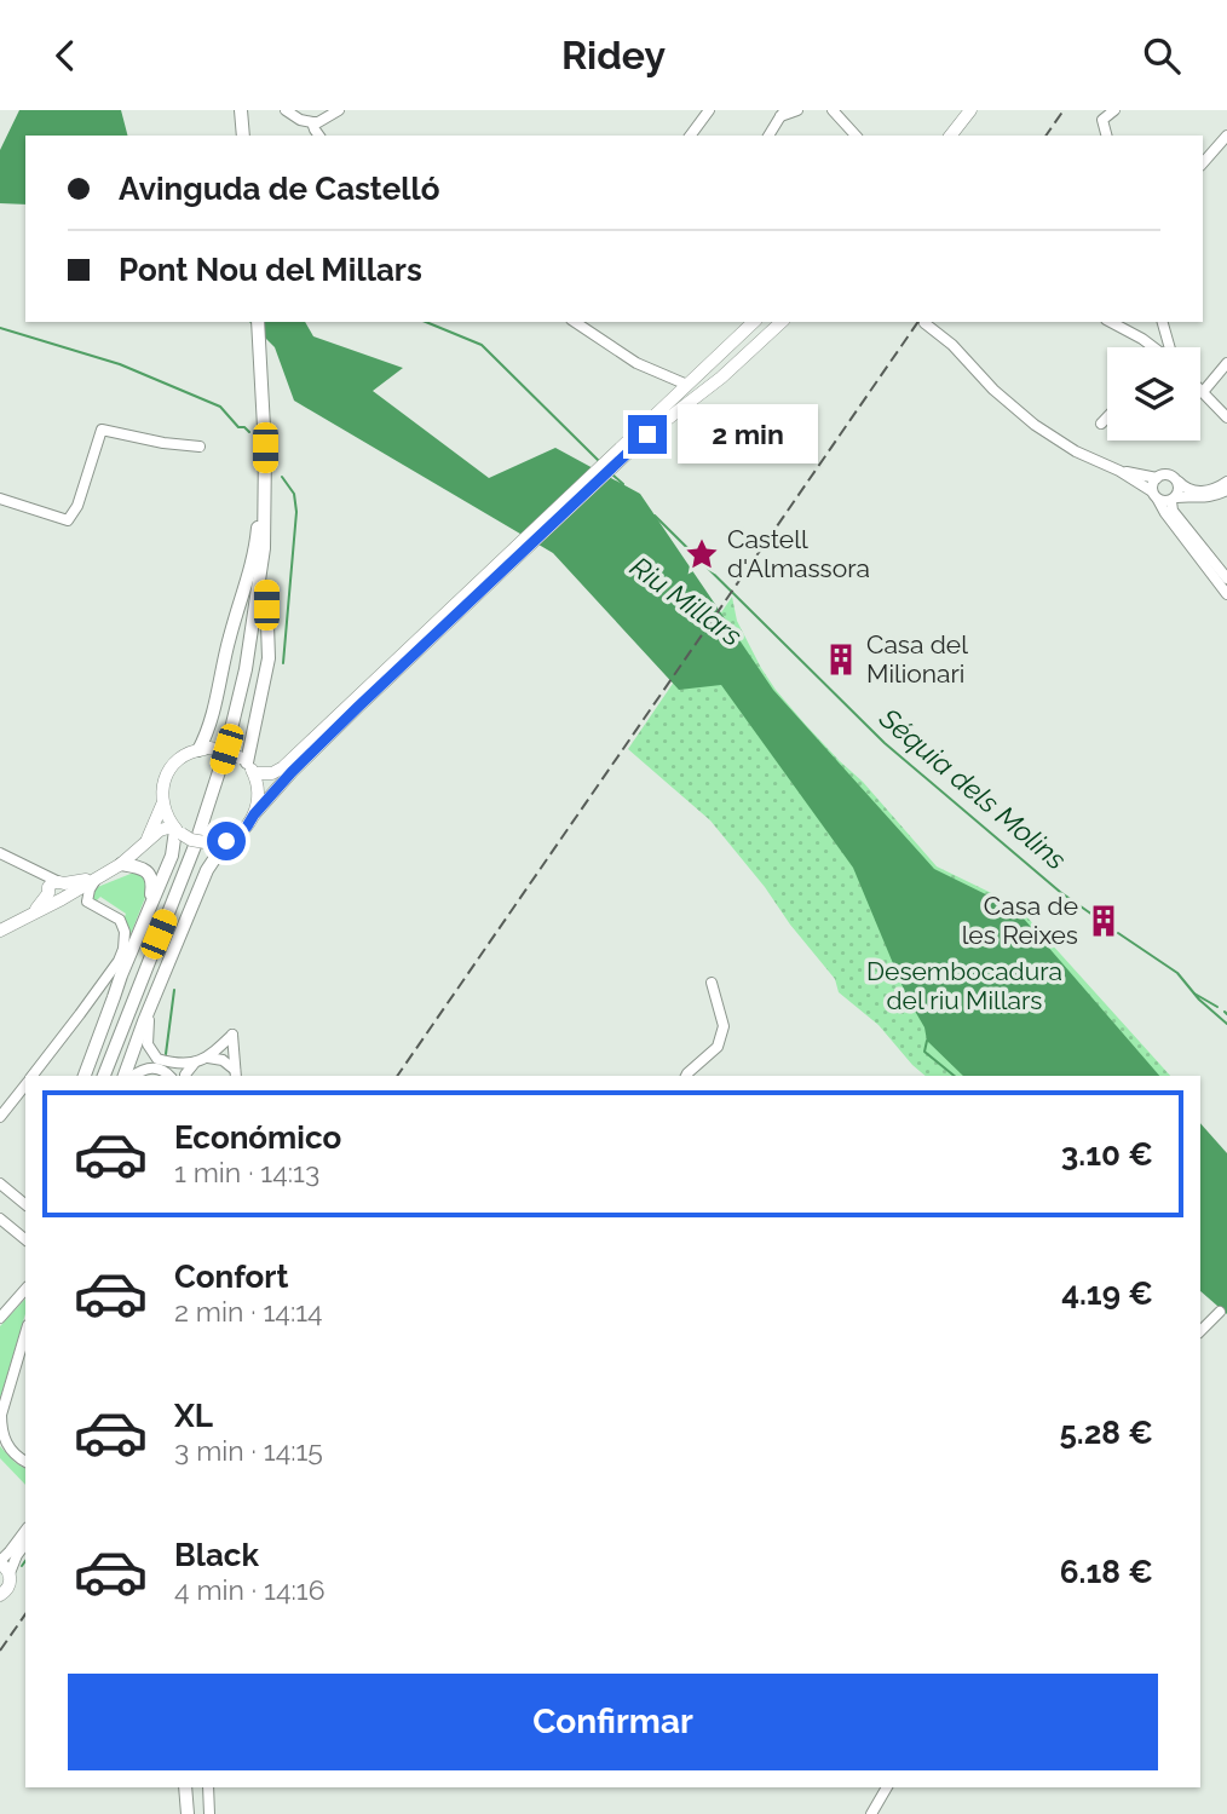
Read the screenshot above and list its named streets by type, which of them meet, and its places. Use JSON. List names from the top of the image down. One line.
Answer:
{"water":["Riu Millars","Séquia dels Molins"],"parks":["Desembocadura del riu Millars"],"places":{"place":["Castell d'Almassora"],"building":["Casa del Milionari","Casa de les Reixes"]},"page":{"header":"Ridey","banner":["Avinguda de Castelló","Pont Nou del Millars"],"bubble":"2 min","list":[{"name":"Económico","note":"1 min · 14:13","value":"3.10 €"},{"name":"Confort","note":"2 min · 14:14","value":"4.19 €"},{"name":"XL","note":"3 min · 14:15","value":"5.28 €"},{"name":"Black","note":"4 min · 14:16","value":"6.18 €"}],"buttons":"Confirmar"}}
